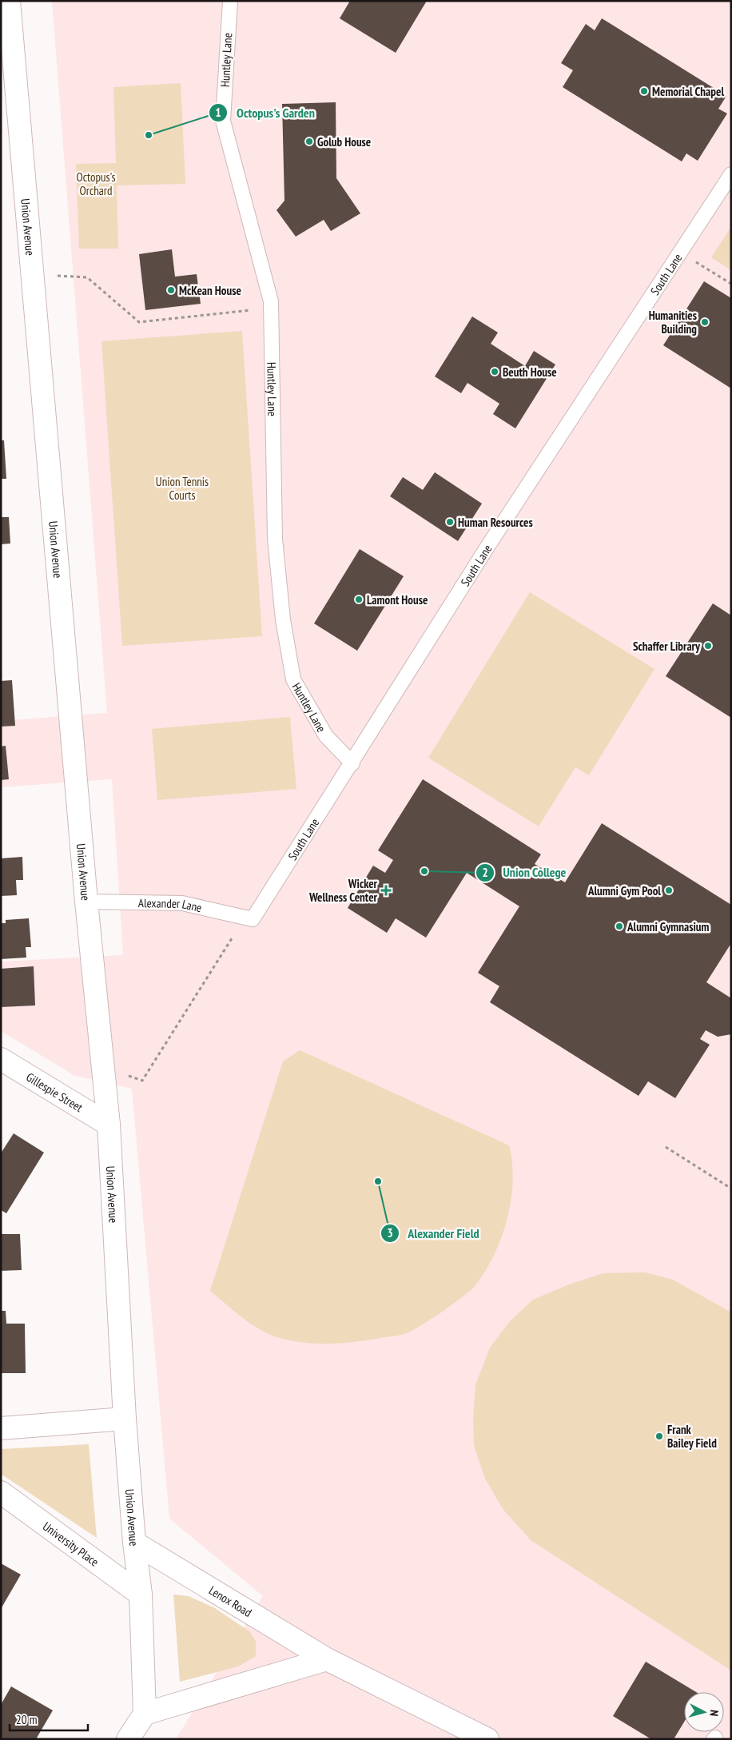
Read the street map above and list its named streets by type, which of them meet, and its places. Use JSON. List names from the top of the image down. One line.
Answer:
{"streets":{"street":["Union Avenue","Gillespie Street","University Place","Lenox Road"],"lane":["Huntley Lane","South Lane","Alexander Lane"]},"crossings":[["Huntley Lane","South Lane"],["Union Avenue","Alexander Lane"],["Union Avenue","Gillespie Street"],["Union Avenue","University Place"],["Union Avenue","Lenox Road"],["South Lane","Alexander Lane"]],"parks":["Octopus's Orchard","Union Tennis Courts"],"places":{"other":["Memorial Chapel","Octopus's Garden","Golub House","McKean House","Humanities Building","Beuth House","Human Resources","Lamont House","Schaffer Library","Union College","Alumni Gym Pool","Alumni Gymnasium","Alexander Field","Frank Bailey Field"],"health":["Wicker Wellness Center"]},"scale_bar":"20 m","north":"right"}
